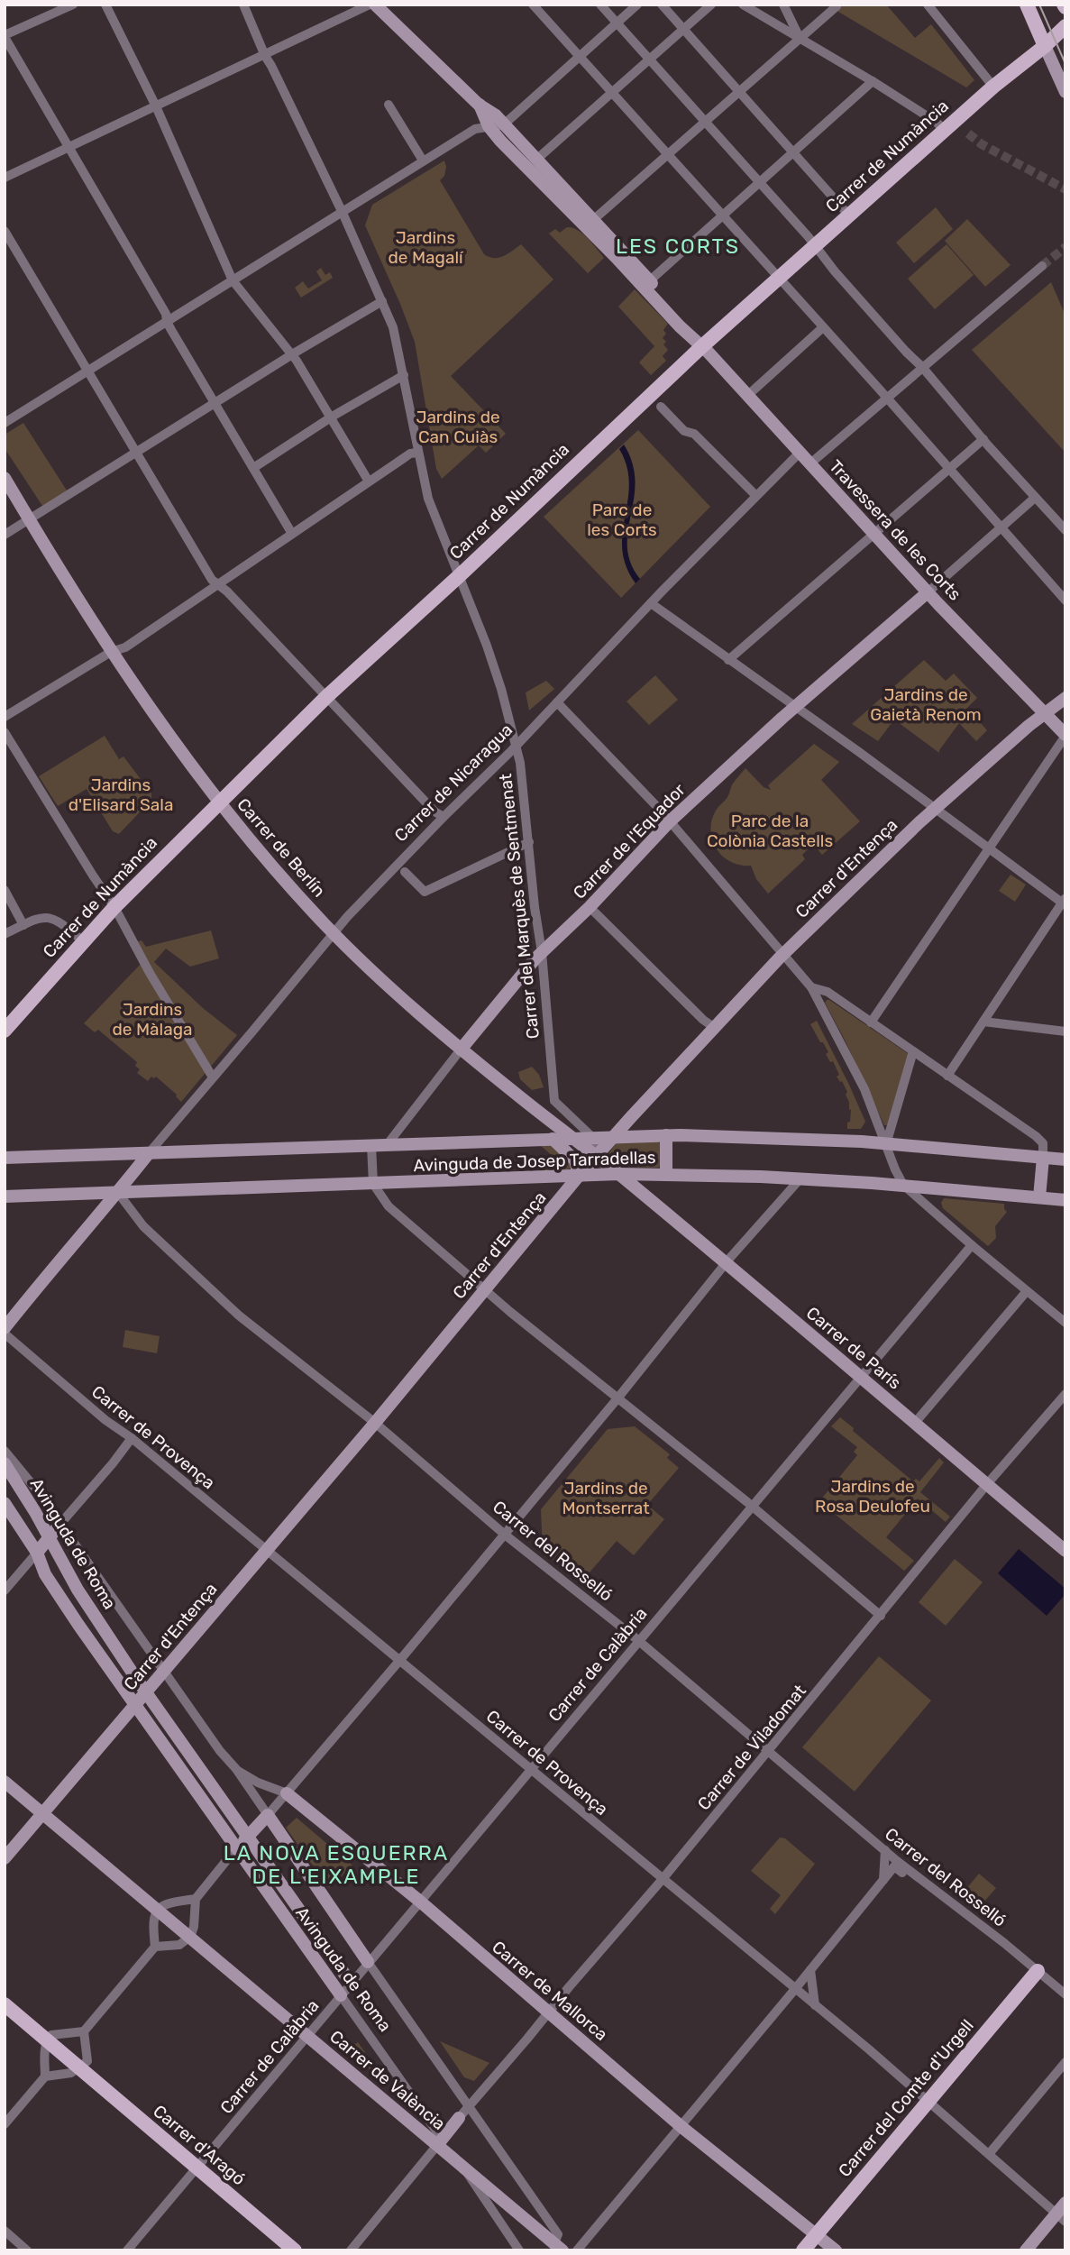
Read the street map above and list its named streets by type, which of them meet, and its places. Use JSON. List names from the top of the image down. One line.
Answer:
{"streets":{"main road":["Carrer de Numància","Travessera de les Corts","Carrer de l'Equador","Carrer de Berlín","Carrer d'Entença","Avinguda de Josep Tarradellas","Carrer de París","Avinguda de Roma","Carrer de Mallorca","Carrer de València","Carrer del Comte d'Urgell","Carrer d'Aragó"],"street":["Carrer de Nicaragua","Carrer del Marquès de Sentmenat","Carrer de Provença","Carrer del Rosselló","Carrer de Calàbria","Carrer de Viladomat"]},"crossings":[["Carrer de Numància","Travessera de les Corts"],["Carrer de Numància","Carrer de Berlín"],["Carrer de Numància","Carrer del Marquès de Sentmenat"],["Travessera de les Corts","Carrer de Nicaragua"],["Travessera de les Corts","Carrer de l'Equador"],["Travessera de les Corts","Carrer d'Entença"],["Carrer de Nicaragua","Carrer de Berlín"],["Carrer de Nicaragua","Carrer del Marquès de Sentmenat"],["Carrer de Nicaragua","Avinguda de Josep Tarradellas"],["Carrer de l'Equador","Carrer de Berlín"],["Carrer de l'Equador","Carrer del Marquès de Sentmenat"],["Carrer de l'Equador","Avinguda de Josep Tarradellas"],["Carrer de Berlín","Avinguda de Josep Tarradellas"],["Carrer d'Entença","Avinguda de Josep Tarradellas"],["Carrer d'Entença","Carrer de Provença"],["Carrer d'Entença","Avinguda de Roma"],["Carrer d'Entença","Carrer del Rosselló"],["Carrer d'Entença","Carrer de València"],["Avinguda de Josep Tarradellas","Carrer de París"],["Avinguda de Josep Tarradellas","Carrer del Rosselló"],["Carrer de París","Carrer de Calàbria"],["Carrer de París","Carrer de Viladomat"],["Carrer de Provença","Carrer de Calàbria"],["Carrer de Provença","Carrer de Viladomat"],["Carrer de Provença","Carrer del Comte d'Urgell"],["Avinguda de Roma","Carrer de Calàbria"],["Avinguda de Roma","Carrer de Viladomat"],["Avinguda de Roma","Carrer de Mallorca"],["Avinguda de Roma","Carrer de València"],["Carrer del Rosselló","Carrer de Calàbria"],["Carrer del Rosselló","Carrer de Viladomat"],["Carrer del Rosselló","Carrer del Comte d'Urgell"],["Carrer de Calàbria","Carrer de Mallorca"],["Carrer de Calàbria","Carrer de València"],["Carrer de Calàbria","Carrer d'Aragó"],["Carrer de Viladomat","Carrer de Mallorca"],["Carrer de Mallorca","Carrer del Comte d'Urgell"]],"districts":["LES CORTS","LA NOVA ESQUERRA DE L'EIXAMPLE"],"parks":["Jardins de Magalí","Jardins de Can Cuiàs","Parc de les Corts","Jardins de Gaietà Renom","Jardins d'Elisard Sala","Parc de la Colònia Castells","Jardins de Màlaga","Jardins de Rosa Deulofeu","Jardins de Montserrat"]}
